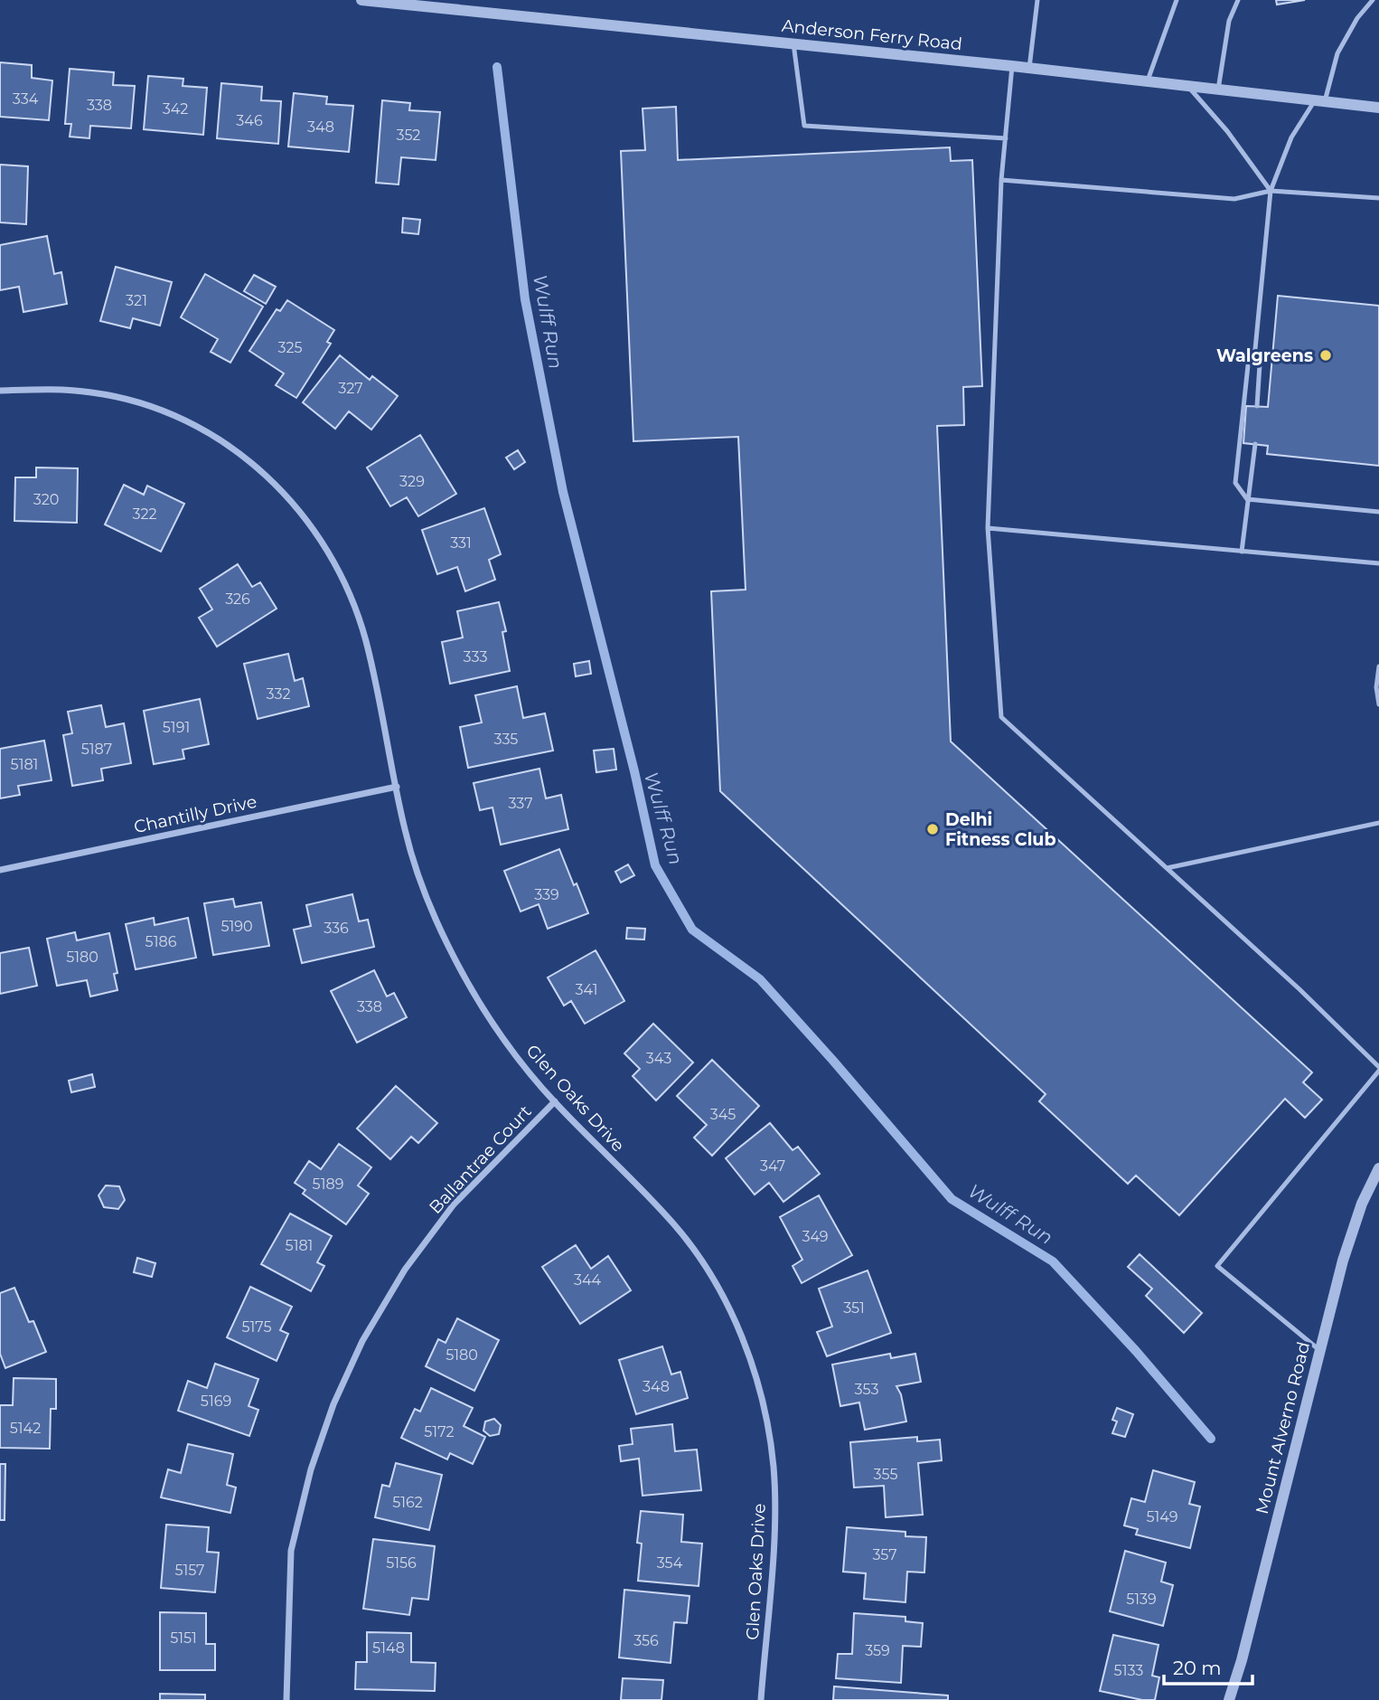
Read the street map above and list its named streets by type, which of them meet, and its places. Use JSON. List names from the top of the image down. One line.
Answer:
{"streets":{"street":["Anderson Ferry Road","Chantilly Drive","Glen Oaks Drive","Ballantrae Court","Mount Alverno Road"]},"crossings":[["Chantilly Drive","Glen Oaks Drive"],["Glen Oaks Drive","Ballantrae Court"]],"water":["Wulff Run"],"places":["Walgreens","Delhi Fitness Club"],"house_numbers":["334","338","342","346","348","352","321","325","327","329","320","322","331","326","333","332","5191","335","5187","5181","337","339","5190","336","5186","5180","341","338","343","345","347","5189","349","5181","344","351","5175","5180","348","353","5169","5142","5172","355","5162","5149","357","5156","354","5157","5139","5151","356","5148","359","5133"],"scale_bar":"20 m"}
